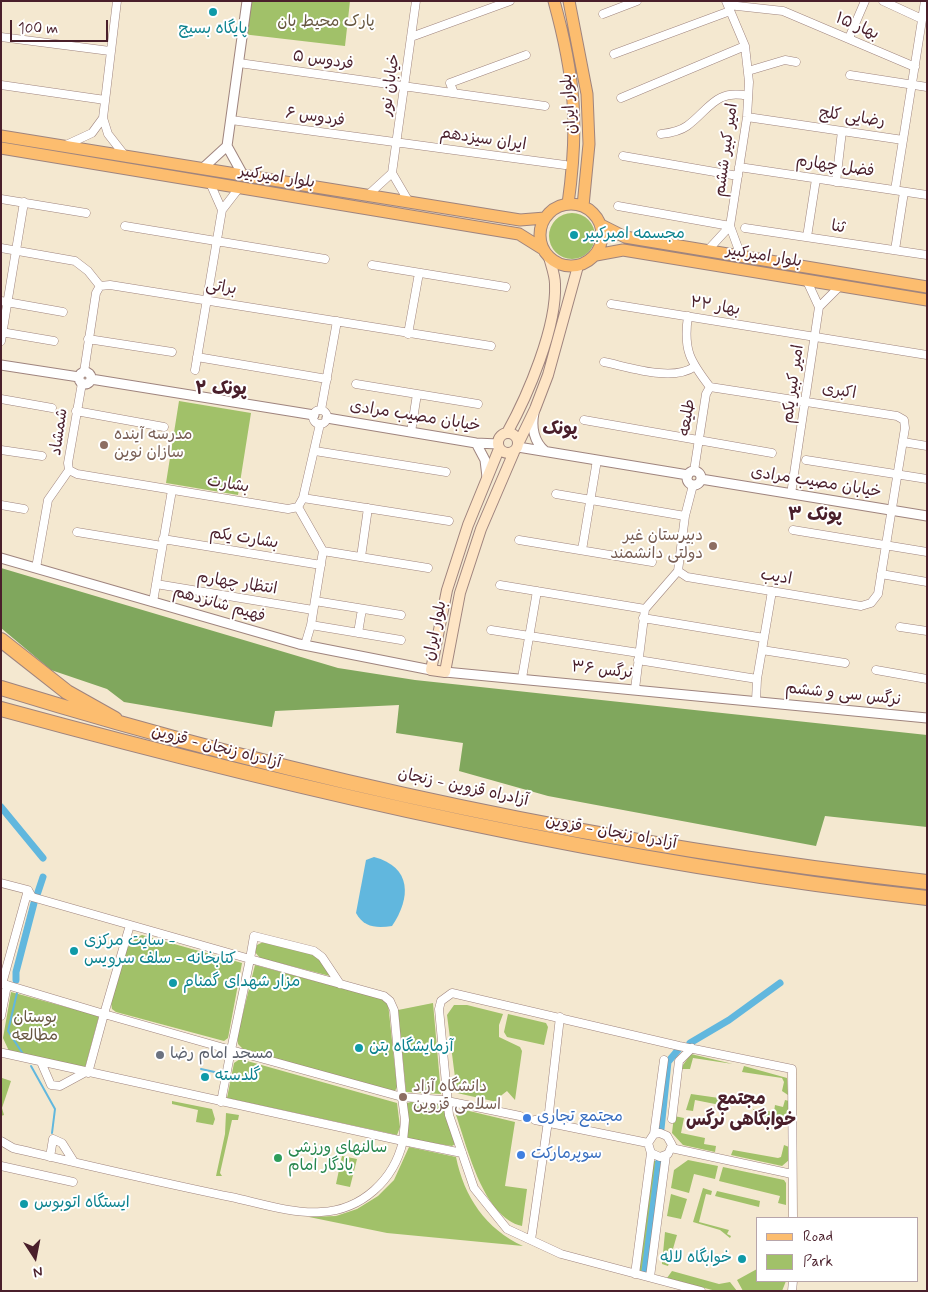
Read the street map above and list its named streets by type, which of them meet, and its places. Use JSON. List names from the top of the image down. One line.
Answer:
{"streets":{"highway":["آزادراه زنجان - قزوین","آزادراه قزوین - زنجان"],"main road":["بلوار ایران","بلوار امیرکبیر"],"street":["بهار ۱۵","فردوس ۵","خیابان نور","فردوس ۶","رضایی کلج","ایران سیزدهم","امیر کبیر ششم","فضل چهارم","ثنا","براتی","بهار ۲۲","امیر کبیر یکم","اکبری","خیابان مصیب مرادی","طلیعه","شمشاد","بشارت","بشارت یکم","ادیب","انتظار چهارم","فهیم شانزدهم","نرگس ۳۶","نرگس سی و ششم"]},"crossings":[["بهار ۱۵","امیر کبیر ششم"],["فردوس ۵","خیابان نور"],["خیابان نور","فردوس ۶"],["خیابان نور","ایران سیزدهم"],["بلوار ایران","بلوار امیرکبیر"],["بلوار ایران","خیابان مصیب مرادی"],["بلوار ایران","فهیم شانزدهم"],["بلوار ایران","نرگس ۳۶"],["فردوس ۶","ایران سیزدهم"],["رضایی کلج","امیر کبیر ششم"],["رضایی کلج","فضل چهارم"],["امیر کبیر ششم","فضل چهارم"],["امیر کبیر ششم","بلوار امیرکبیر"],["براتی","شمشاد"],["بهار ۲۲","امیر کبیر یکم"],["بهار ۲۲","طلیعه"],["امیر کبیر یکم","اکبری"],["امیر کبیر یکم","خیابان مصیب مرادی"],["اکبری","طلیعه"],["خیابان مصیب مرادی","طلیعه"],["شمشاد","بشارت"],["شمشاد","فهیم شانزدهم"],["نرگس ۳۶","نرگس سی و ششم"]],"districts":["پونک ۲","پونک","پونک ۳","مجتمع خوابگاهی نرگس"],"parks":["پارک محیط بان","بوستان مطالعه"],"places":["پایگاه بسیج","مجسمه امیرکبیر","مدرسه آینده سازان نوین","دبیرستان غیر دولتی دانشمند","سایت مرکزی - کتابخانه - سلف سرویس","مزار شهدای گمنام","آزمایشگاه بتن","مسجد امام رضا","گلدسته","دانشگاه آزاد اسلامی قزوین","مجتمع تجاری","سوپرمارکت","سالنهای ورزشی یادگار امام","ایستگاه اتوبوس","خوابگاه لاله"],"legend":["Road","Park"],"scale_bar":"100 m","north":"bottom"}
